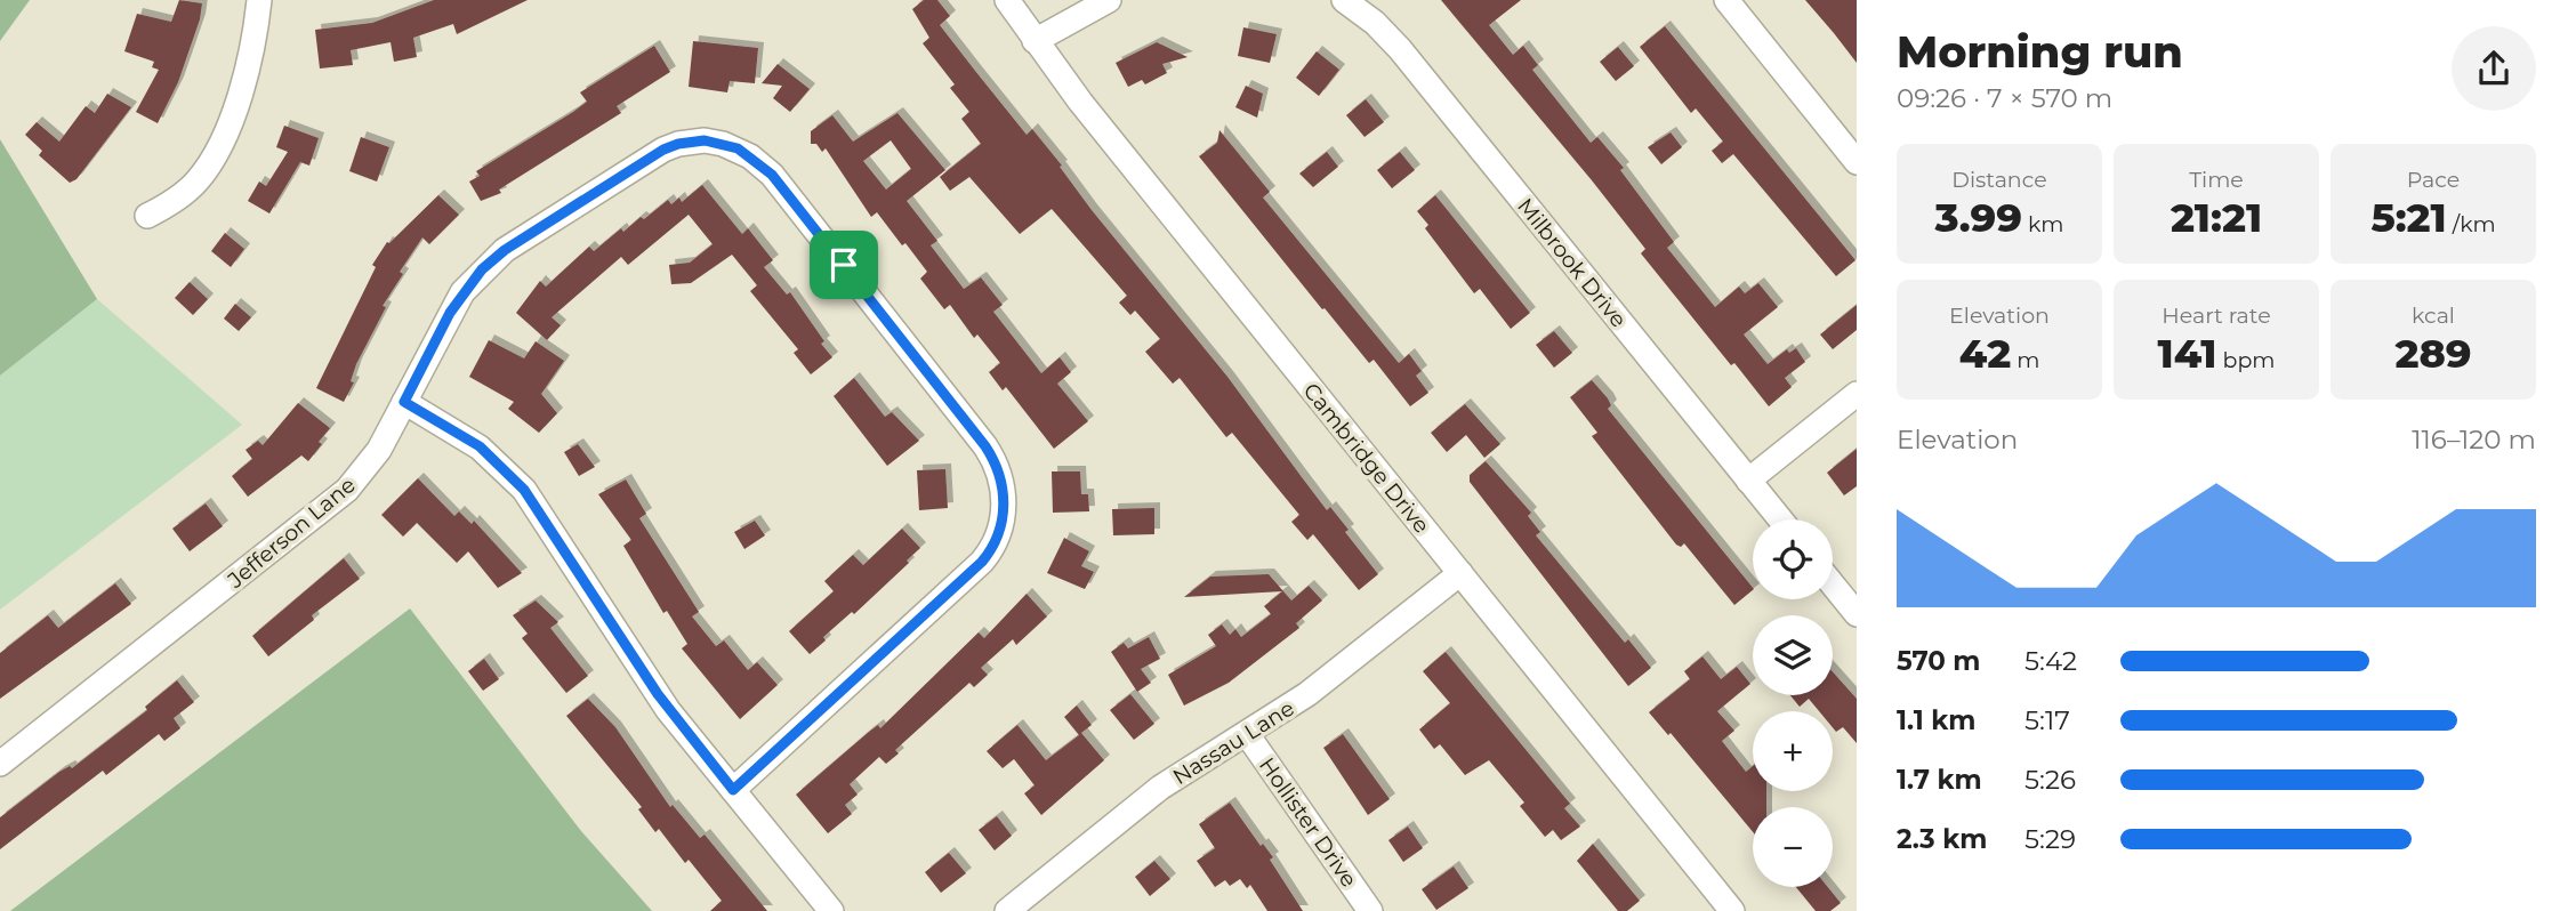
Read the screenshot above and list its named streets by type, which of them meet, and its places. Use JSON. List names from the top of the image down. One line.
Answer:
{"streets":{"street":["Milbrook Drive","Cambridge Drive","Jefferson Lane","Nassau Lane","Hollister Drive"]},"crossings":[["Cambridge Drive","Nassau Lane"],["Nassau Lane","Hollister Drive"]],"page":{"heading":["Morning run","09:26 · 7 × 570 m"],"stats":[["Distance","3.99 km"],["Time","21:21"],["Pace","5:21 /km"],["Elevation","42 m"],["Heart rate","141 bpm"],["kcal","289"]],"chart":["Elevation","116–120 m"],"map_buttons":["+","−"],"list":[{"name":"570 m","note":"5:42"},{"name":"1.1 km","note":"5:17"},{"name":"1.7 km","note":"5:26"},{"name":"2.3 km","note":"5:29"}]}}
